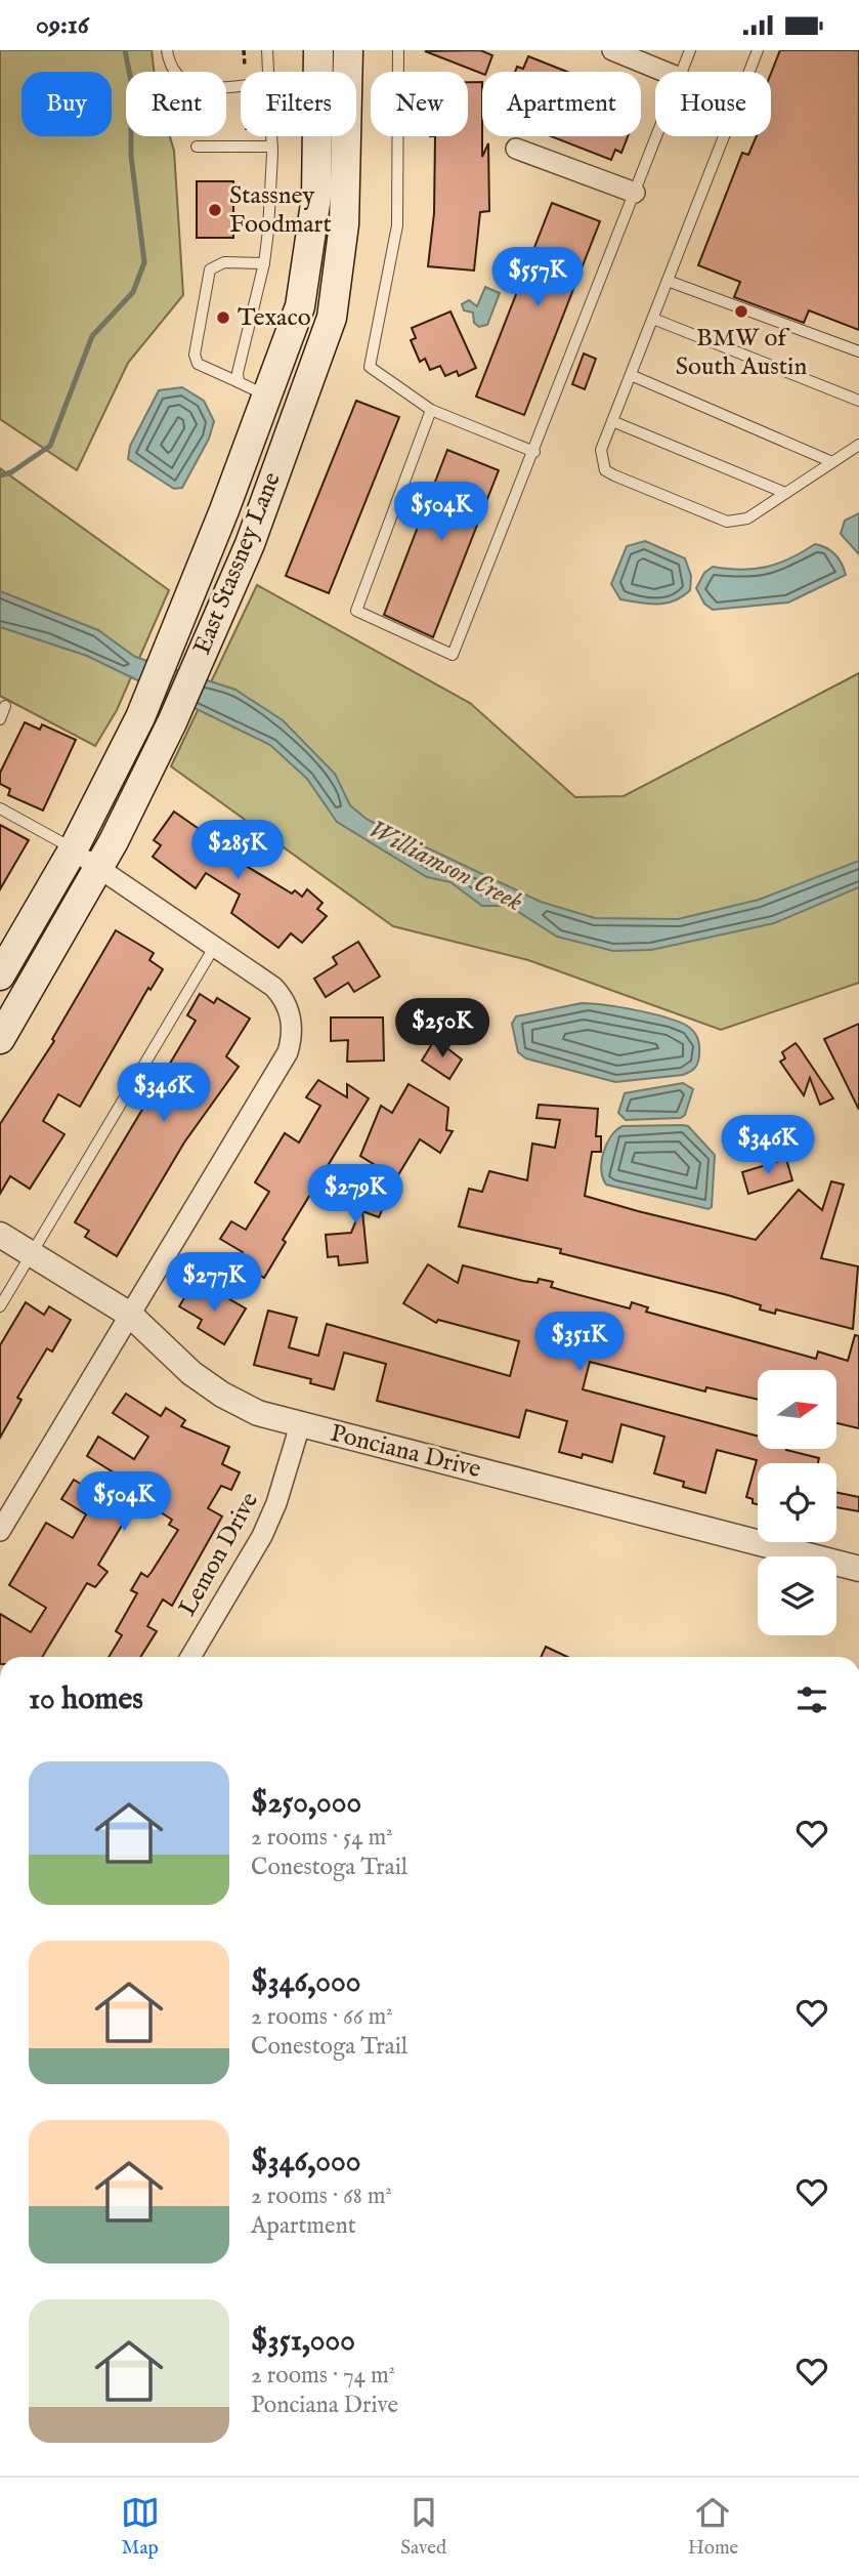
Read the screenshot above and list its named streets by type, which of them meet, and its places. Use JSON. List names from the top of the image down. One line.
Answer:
{"streets":{"main road":["East Stassney Lane"],"street":["Ponciana Drive","Lemon Drive"]},"crossings":[["Ponciana Drive","Lemon Drive"]],"water":["Williamson Creek"],"places":["Stassney Foodmart","BMW of South Austin","Texaco"],"north":"right","page":{"status":"09:16","chip":["Buy","Rent","Filters","New","Apartment","House"],"price":["$557K","$504K","$285K","$250K","$346K","$346K","$279K","$277K","$351K","$504K"],"heading":"10 homes","list":[{"name":"$250,000","note":"2 rooms · 54 m² · Conestoga Trail"},{"name":"$346,000","note":"2 rooms · 66 m² · Conestoga Trail"},{"name":"$346,000","note":"2 rooms · 68 m² · Apartment"},{"name":"$351,000","note":"2 rooms · 74 m² · Ponciana Drive"}],"tabs":["Map","Saved","Home"]}}
